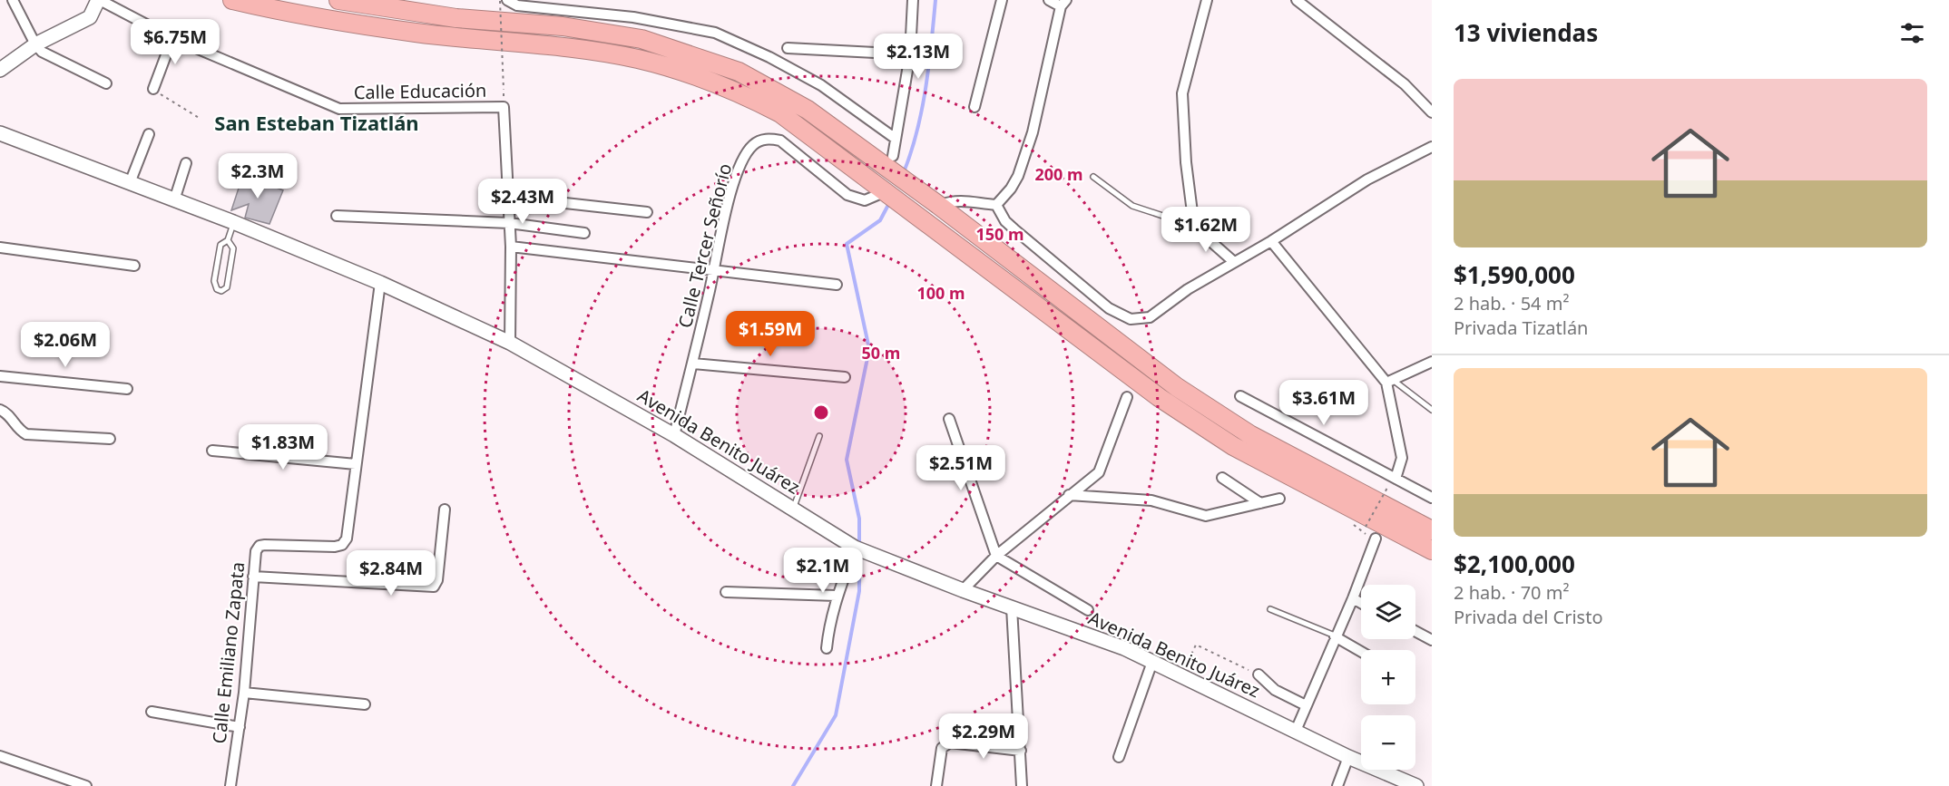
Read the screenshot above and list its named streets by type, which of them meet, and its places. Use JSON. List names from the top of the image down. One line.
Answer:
{"streets":{"main road":["Avenida Benito Juárez"],"street":["Calle Educación","Calle Tercer Señorío","Calle Emiliano Zapata"]},"crossings":[["Calle Tercer Señorío","Avenida Benito Juárez"],["Avenida Benito Juárez","Calle Emiliano Zapata"]],"districts":["San Esteban Tizatlán"],"page":{"heading":"13 viviendas","price":["$6.75M","$2.13M","$2.3M","$2.43M","$1.62M","$1.59M","$2.06M","$3.61M","$1.83M","$2.51M","$2.1M","$2.84M","$2.29M"],"list":[{"name":"$1,590,000","note":"2 hab. · 54 m² · Privada Tizatlán"},{"name":"$2,100,000","note":"2 hab. · 70 m² · Privada del Cristo"}],"map_buttons":["+","−"]},"rings":["200 m","150 m","100 m","50 m"]}
